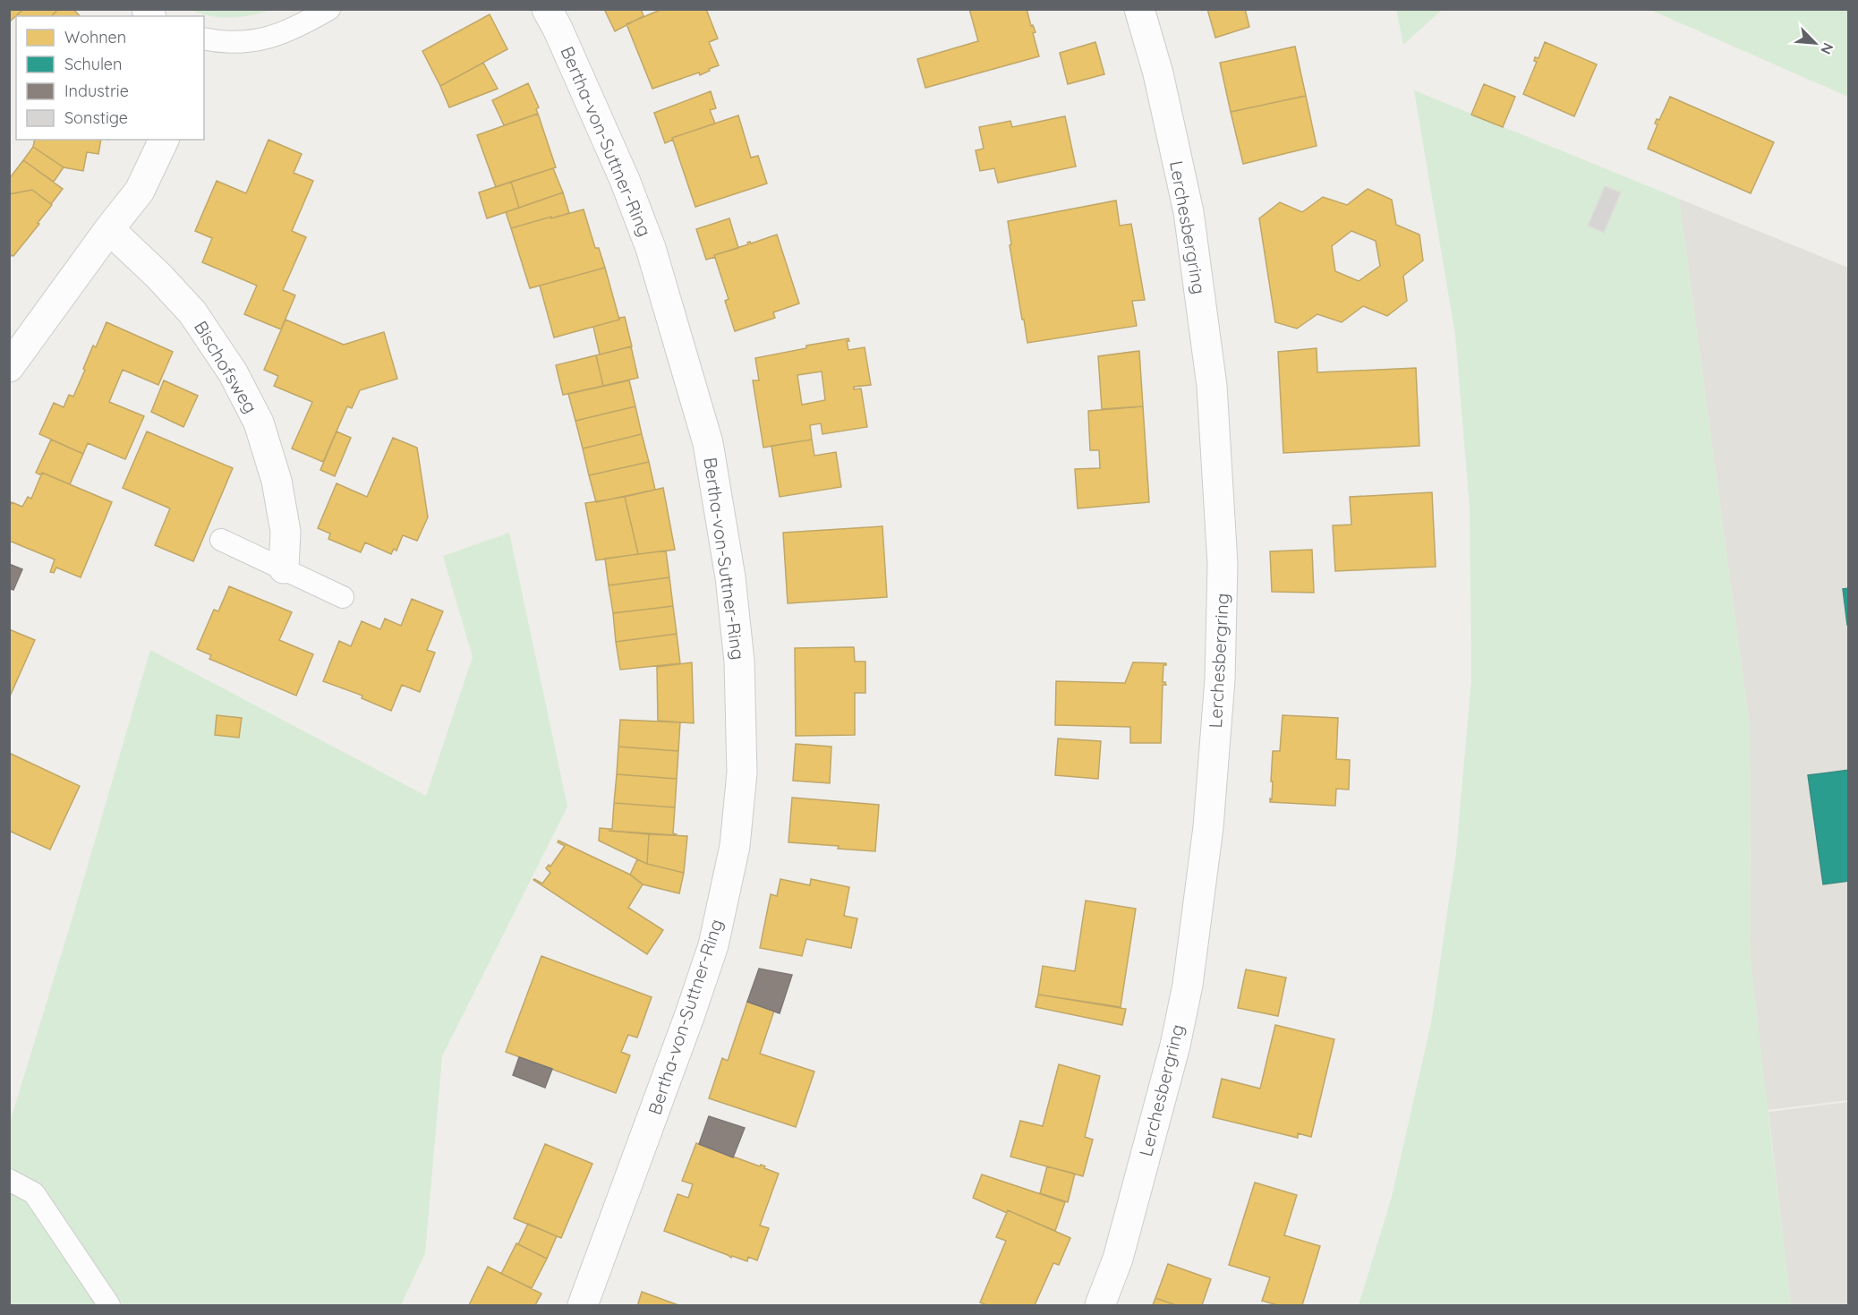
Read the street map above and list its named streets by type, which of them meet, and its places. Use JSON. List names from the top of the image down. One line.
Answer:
{"streets":{"street":["Bertha-von-Suttner-Ring","Lerchesbergring","Bischofsweg"]},"legend":["Wohnen","Schulen","Industrie","Sonstige"],"north":"bottom right"}
